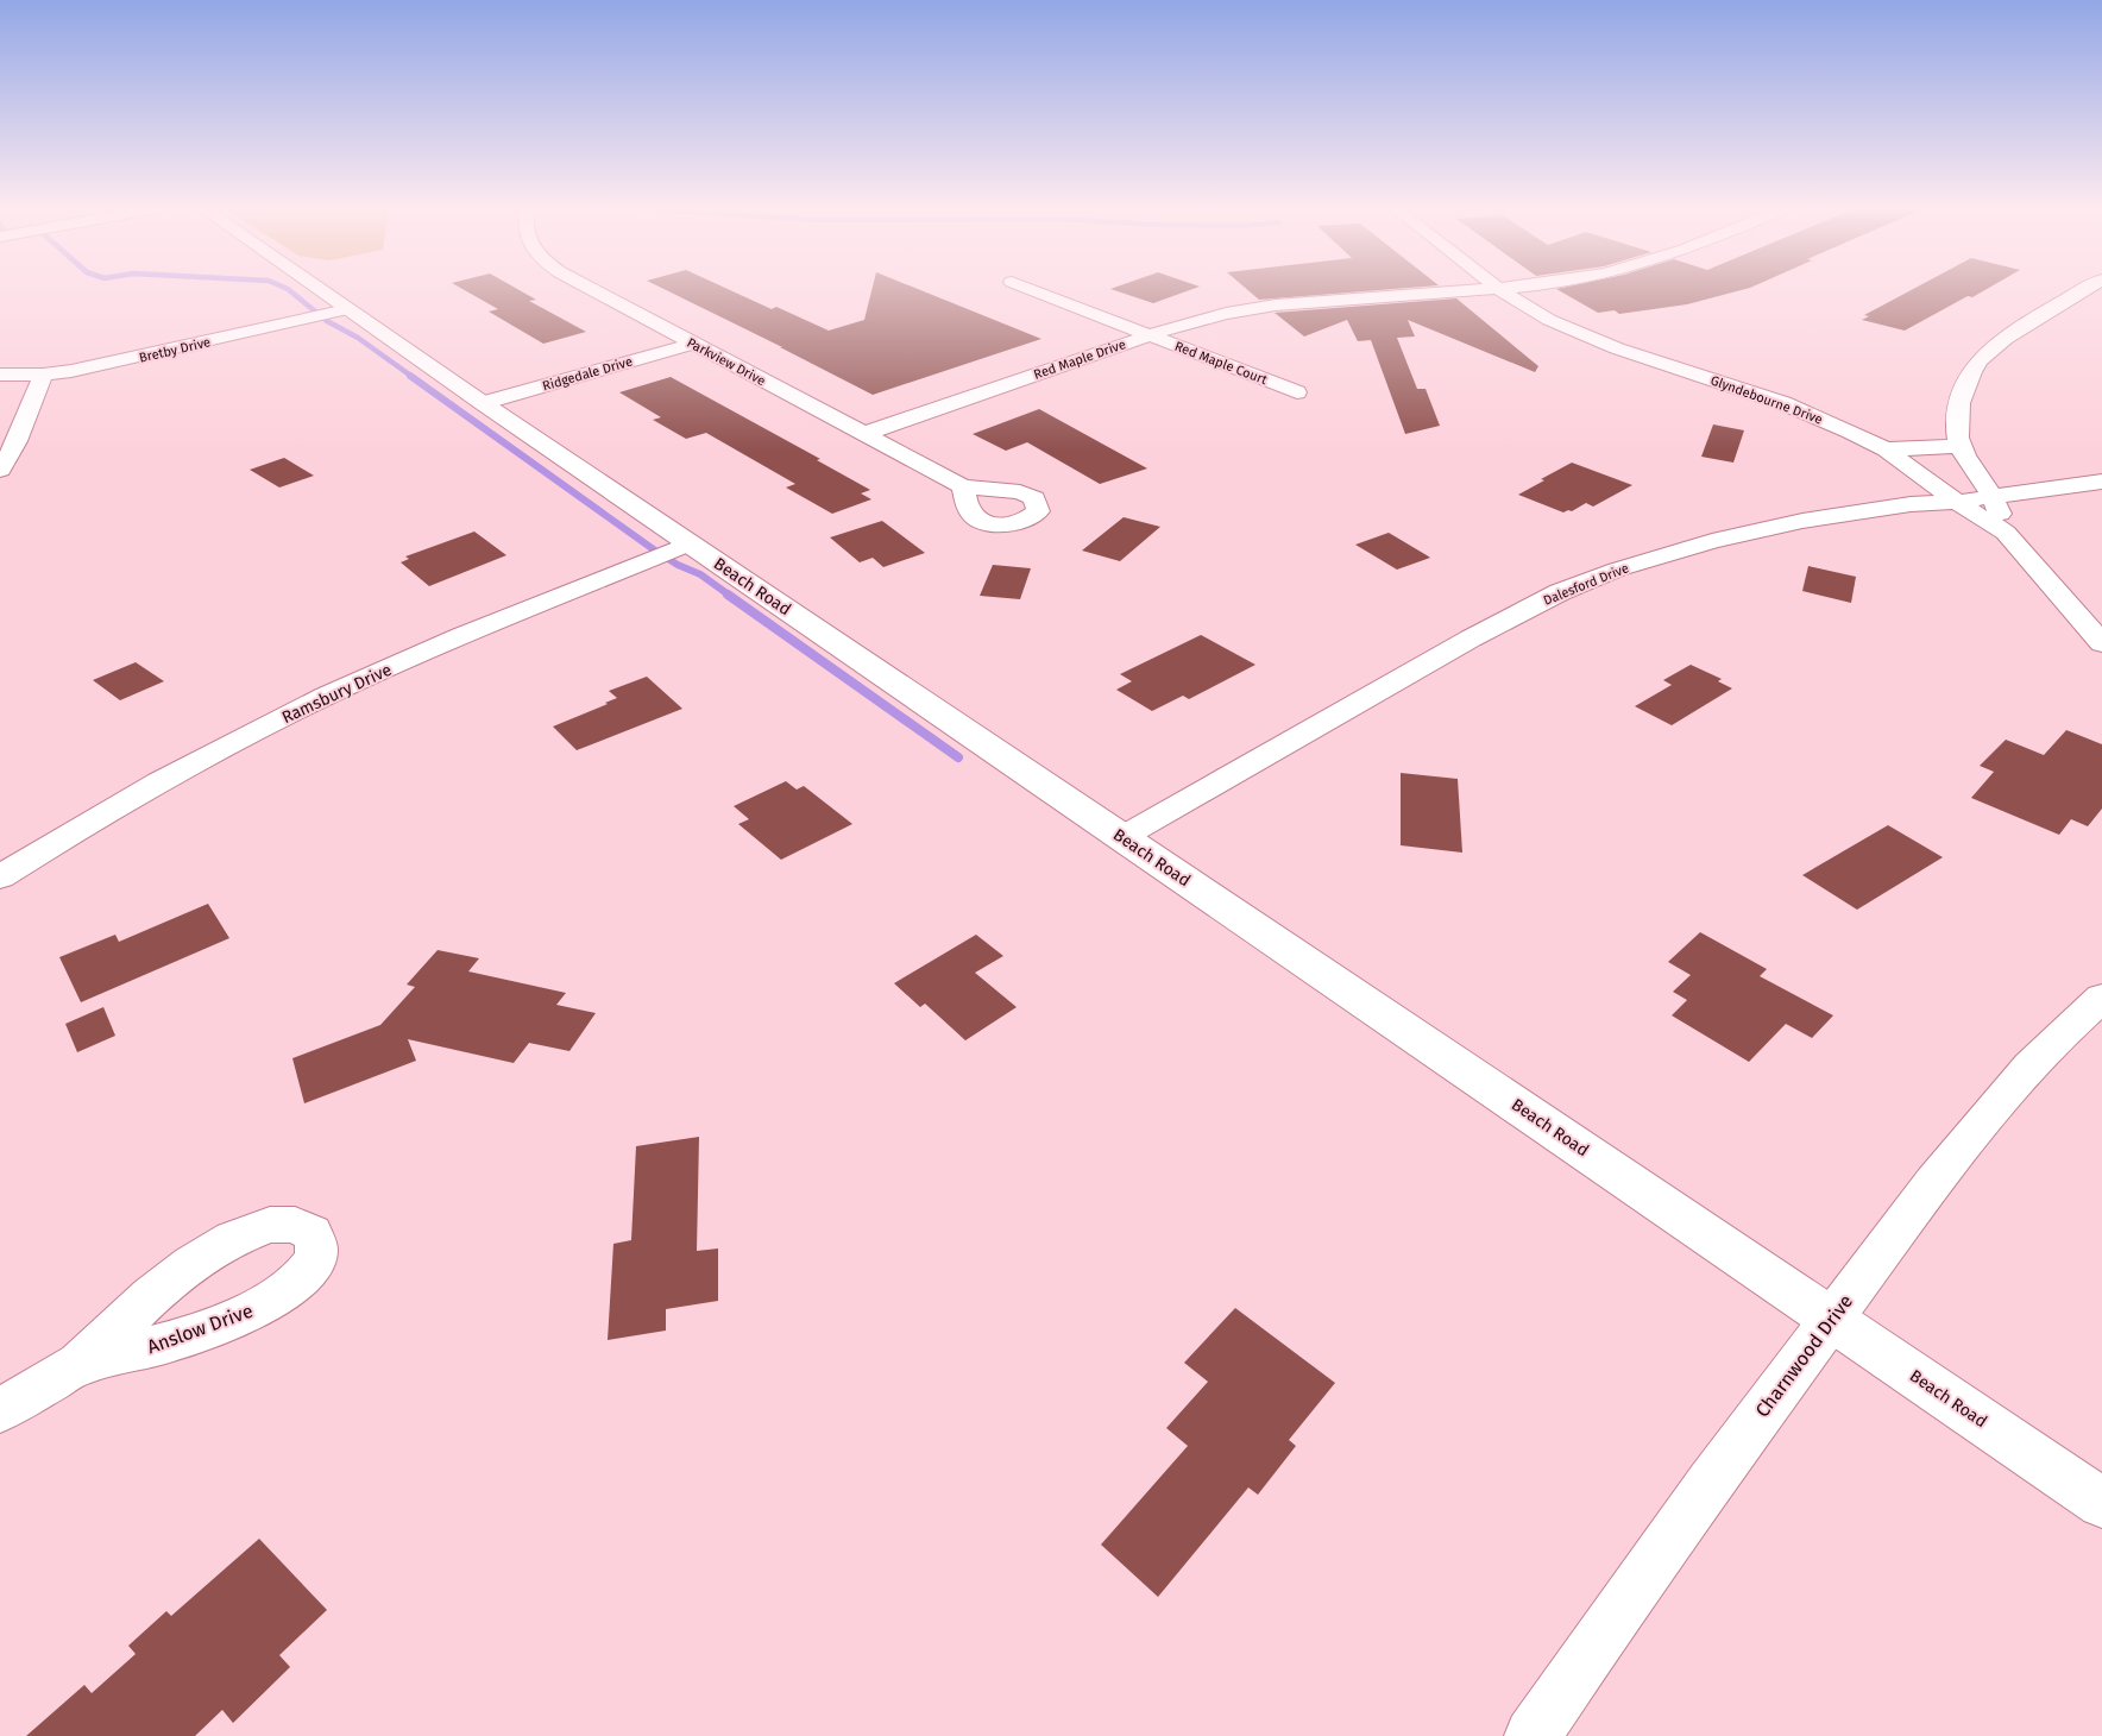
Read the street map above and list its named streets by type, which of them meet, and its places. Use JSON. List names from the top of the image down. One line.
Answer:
{"streets":{"street":["Bretby Drive","Red Maple Drive","Parkview Drive","Red Maple Court","Ridgedale Drive","Glyndebourne Drive","Dalesford Drive","Beach Road","Ramsbury Drive","Anslow Drive","Charnwood Drive"]},"crossings":[["Bretby Drive","Beach Road"],["Red Maple Drive","Parkview Drive"],["Red Maple Drive","Red Maple Court"],["Parkview Drive","Ridgedale Drive"],["Ridgedale Drive","Beach Road"],["Glyndebourne Drive","Dalesford Drive"],["Dalesford Drive","Beach Road"],["Beach Road","Ramsbury Drive"],["Beach Road","Charnwood Drive"]]}
